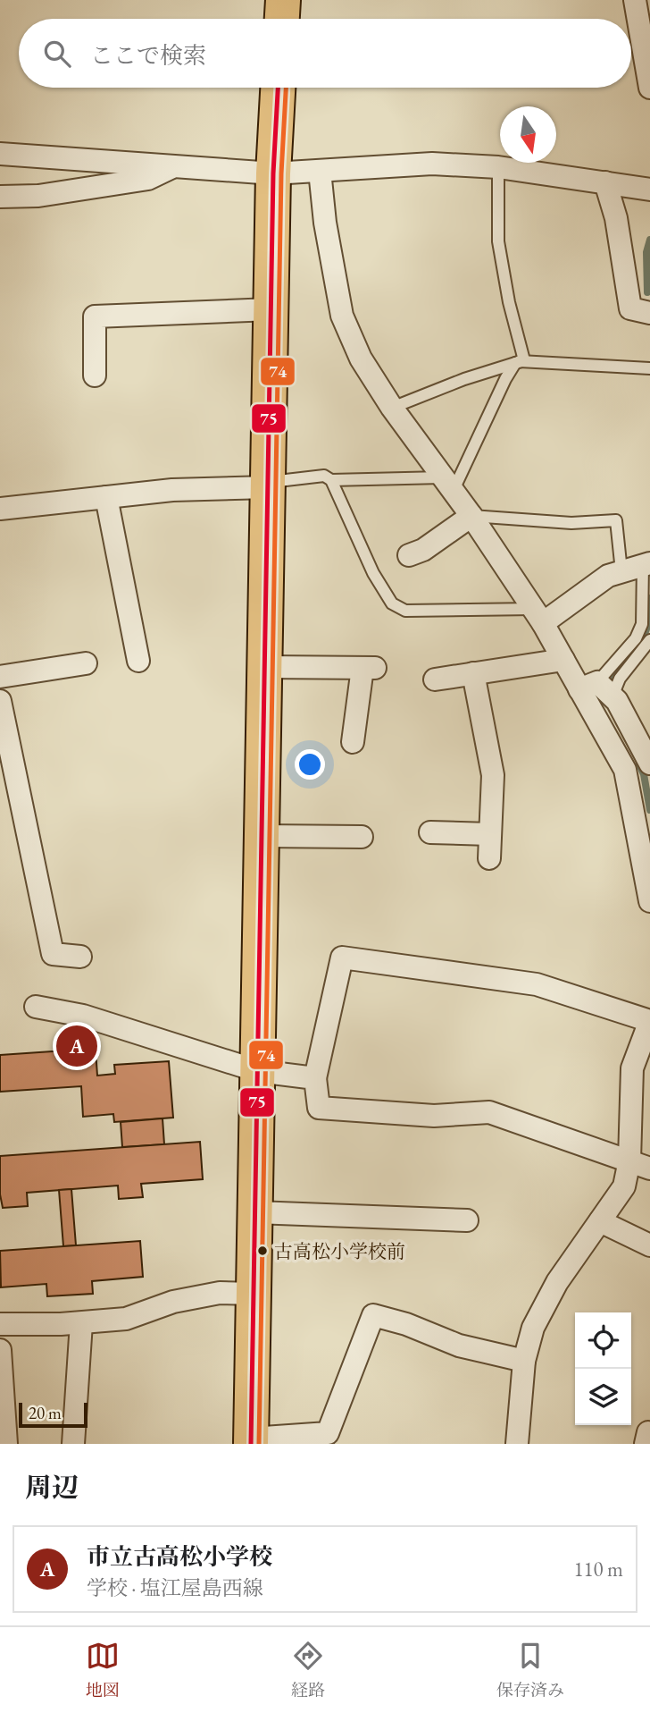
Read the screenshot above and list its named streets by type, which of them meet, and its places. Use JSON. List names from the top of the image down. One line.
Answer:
{"places":["古高松小学校前"],"lines":["transit line 75","transit line 74"],"scale_bar":"20 m","north":"bottom","page":{"search":"ここで検索","pins":"A","scale":"20 m","heading":"周辺","list":[{"mark":"A","name":"市立古高松小学校","note":"学校 · 塩江屋島西線","value":"110 m"}],"nav":["地図","経路","保存済み"]}}
